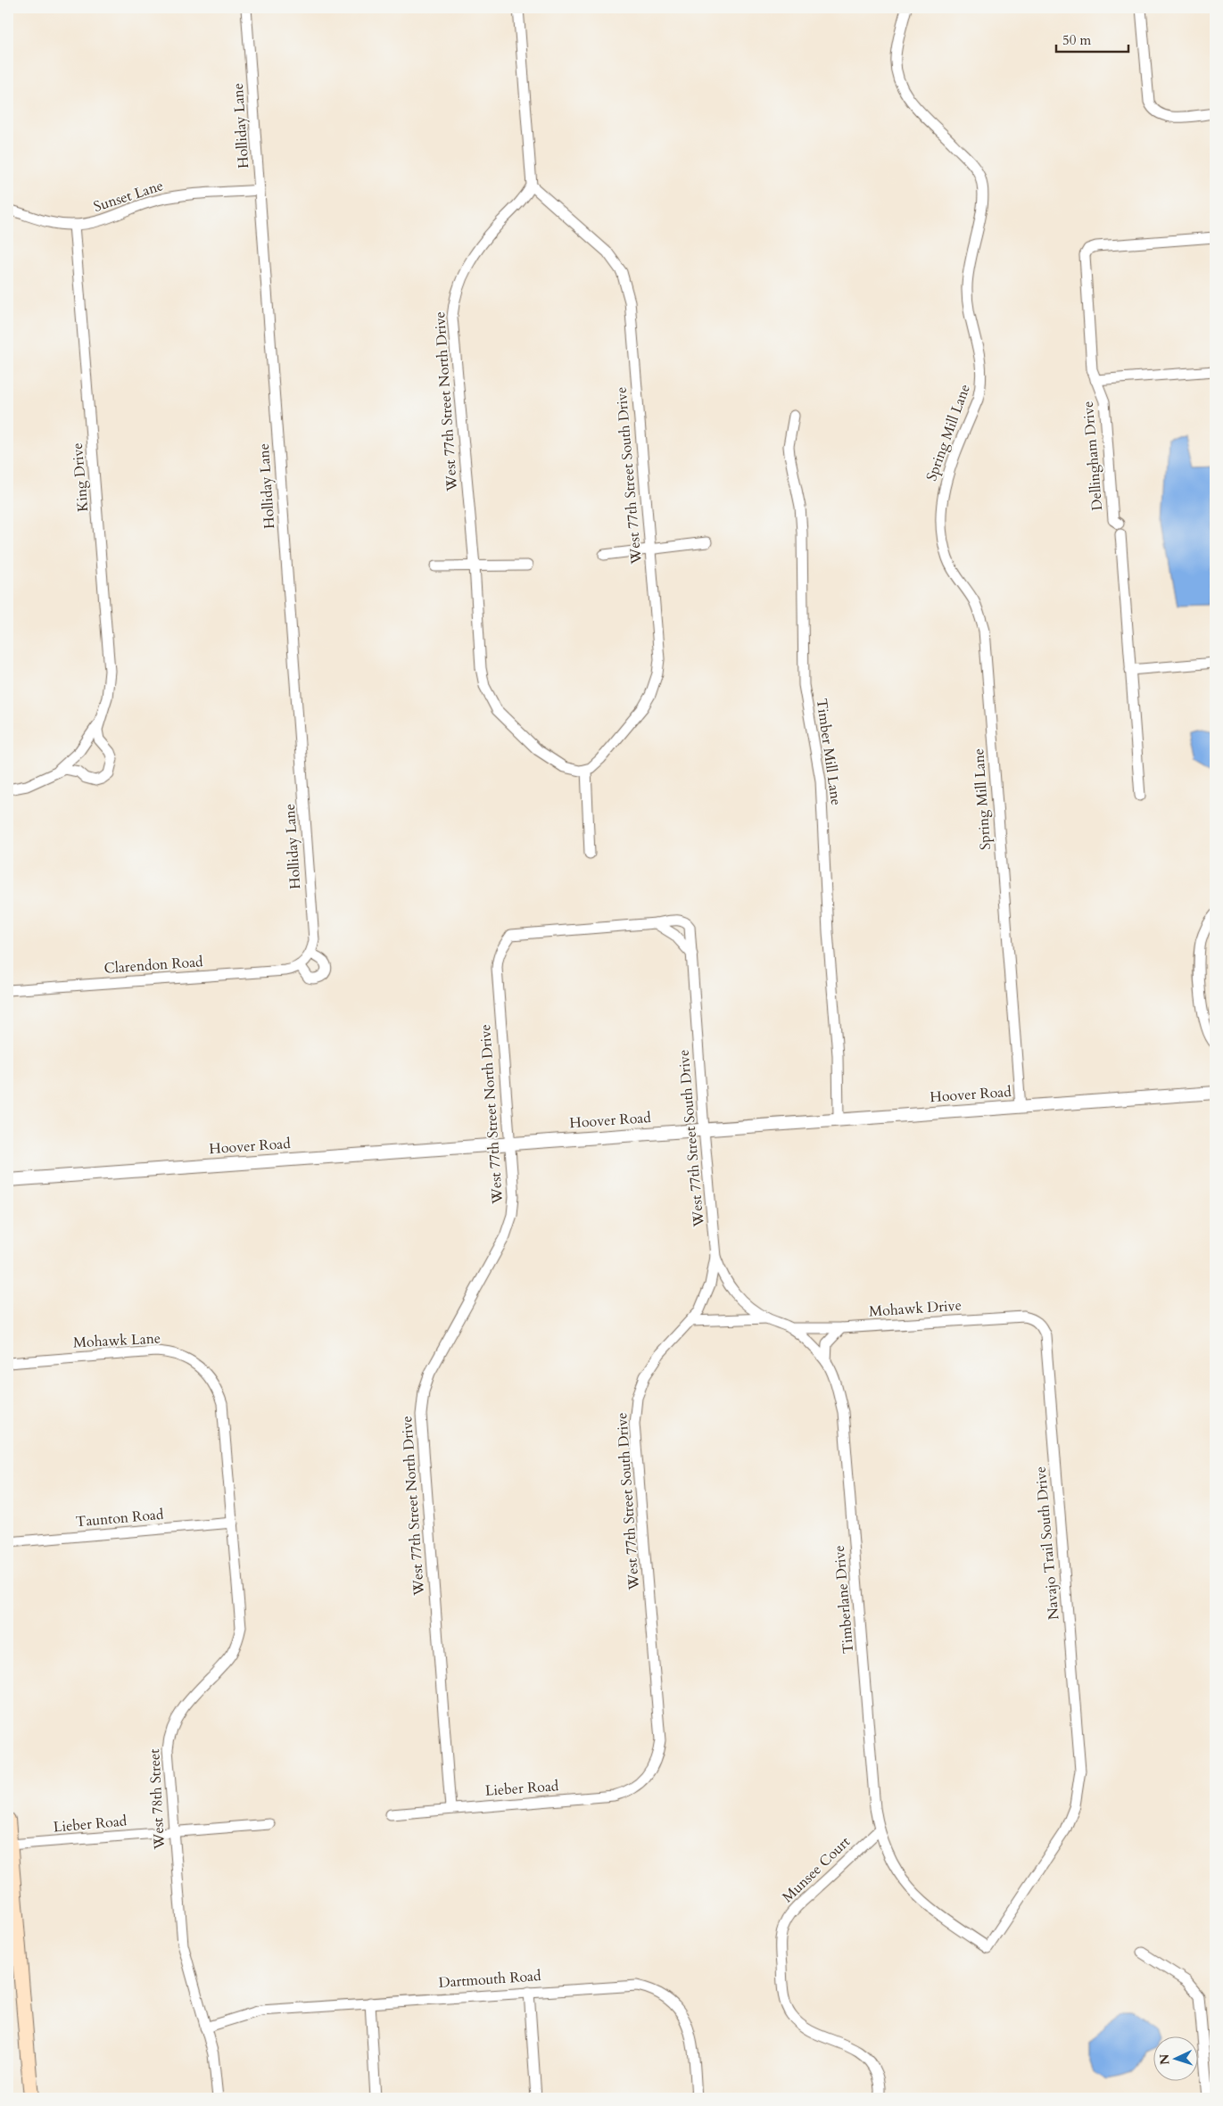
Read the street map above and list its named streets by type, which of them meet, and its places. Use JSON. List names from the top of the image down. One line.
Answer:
{"streets":{"street":["Holliday Lane","Sunset Lane","West 77th Street North Drive","Spring Mill Lane","Dellingham Drive","West 77th Street South Drive","King Drive","Timber Mill Lane","Clarendon Road","Hoover Road","Mohawk Drive","Mohawk Lane","Taunton Road","Navajo Trail South Drive","Timberlane Drive","Lieber Road","West 78th Street","Munsee Court","Dartmouth Road"]},"crossings":[["Holliday Lane","Sunset Lane"],["Holliday Lane","Clarendon Road"],["Sunset Lane","King Drive"],["West 77th Street North Drive","West 77th Street South Drive"],["West 77th Street North Drive","Hoover Road"],["West 77th Street North Drive","Lieber Road"],["Spring Mill Lane","Hoover Road"],["West 77th Street South Drive","Hoover Road"],["West 77th Street South Drive","Timberlane Drive"],["West 77th Street South Drive","Lieber Road"],["Timber Mill Lane","Hoover Road"],["Mohawk Drive","Navajo Trail South Drive"],["Mohawk Drive","Timberlane Drive"],["Mohawk Lane","West 78th Street"],["Taunton Road","West 78th Street"],["Navajo Trail South Drive","Timberlane Drive"],["Timberlane Drive","Munsee Court"],["Lieber Road","West 78th Street"],["West 78th Street","Dartmouth Road"]],"scale_bar":"50 m","north":"left"}
